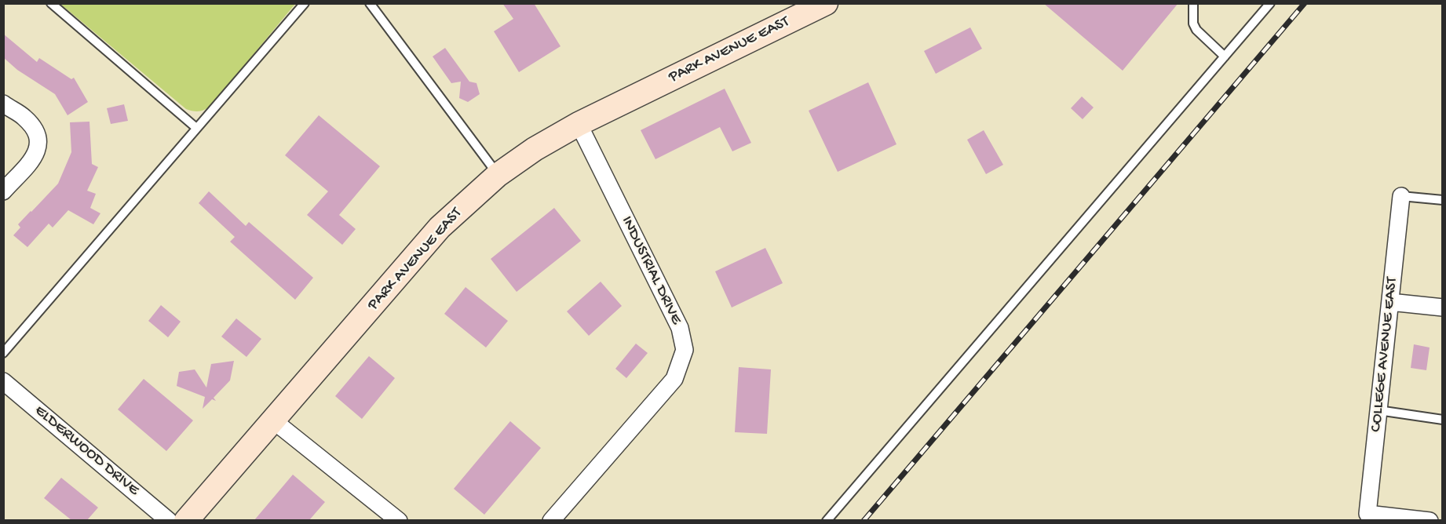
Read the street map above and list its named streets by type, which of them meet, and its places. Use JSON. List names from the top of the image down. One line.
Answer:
{"streets":{"street":["PARK AVENUE EAST","INDUSTRIAL DRIVE","COLLEGE AVENUE EAST","ELDERWOOD DRIVE"]},"crossings":[["PARK AVENUE EAST","INDUSTRIAL DRIVE"]]}
